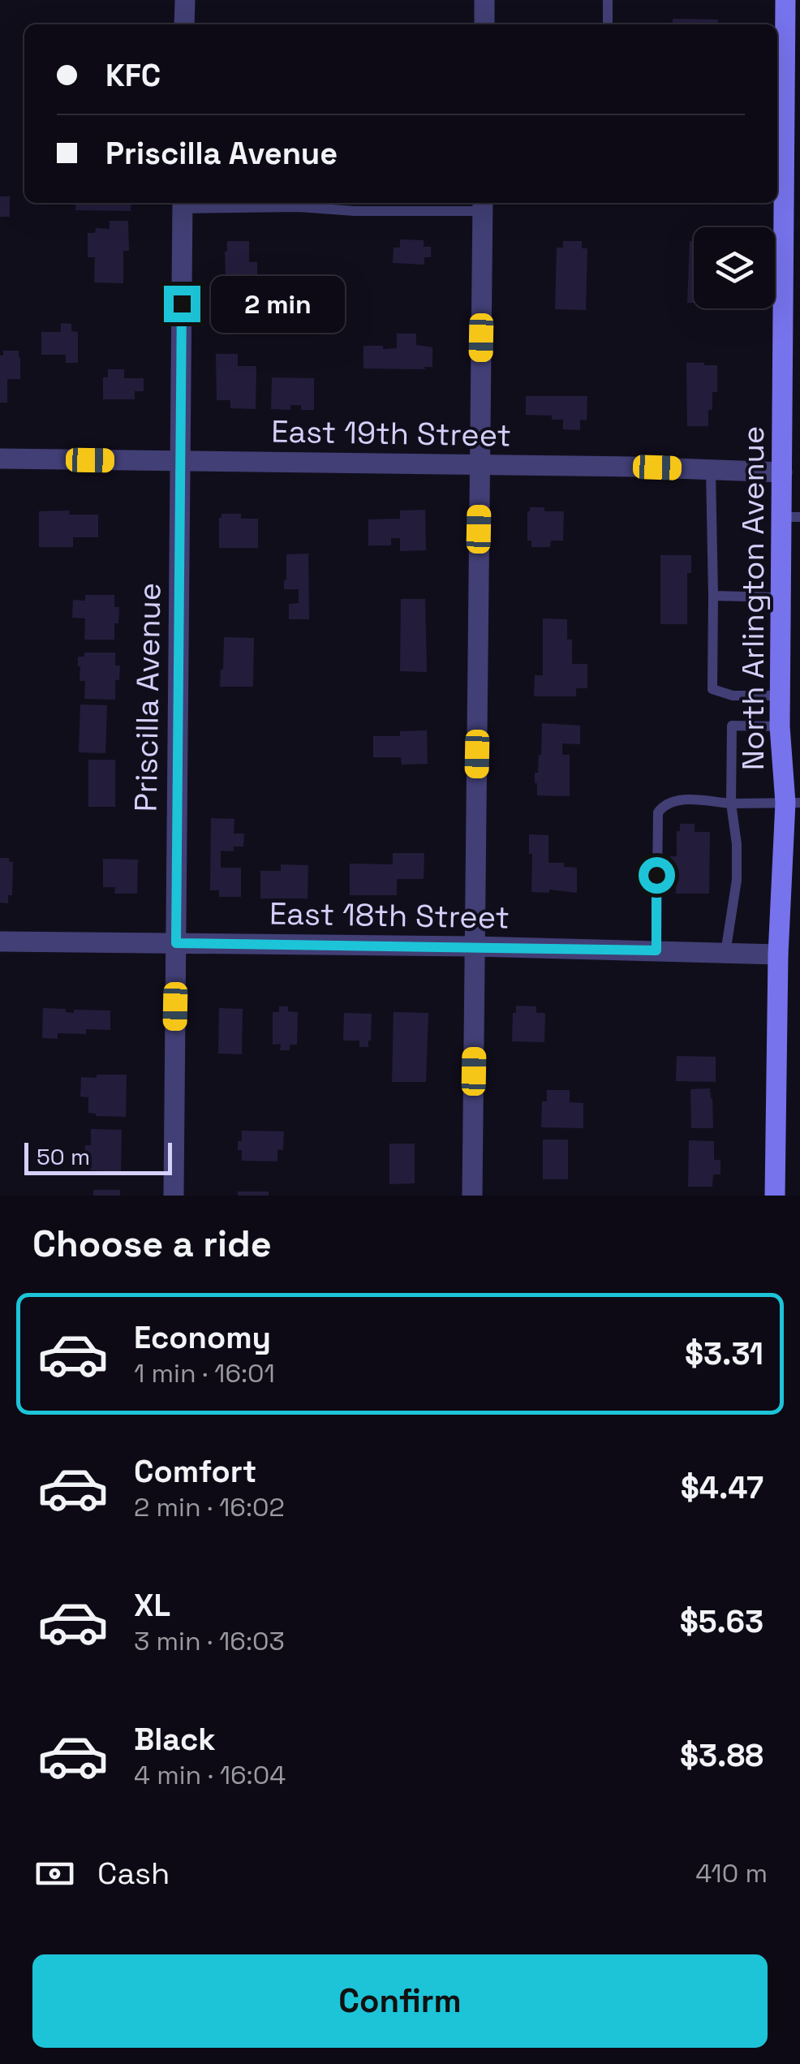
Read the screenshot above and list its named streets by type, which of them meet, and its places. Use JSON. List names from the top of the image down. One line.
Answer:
{"streets":{"main road":["North Arlington Avenue"],"street":["East 19th Street","Priscilla Avenue","East 18th Street"]},"crossings":[["East 19th Street","North Arlington Avenue"],["East 19th Street","Priscilla Avenue"],["North Arlington Avenue","East 18th Street"],["Priscilla Avenue","East 18th Street"]],"scale_bar":"50 m","page":{"banner":["KFC","Priscilla Avenue"],"bubble":"2 min","scale":"50 m","heading":"Choose a ride","list":[{"name":"Economy","note":"1 min · 16:01","value":"$3.31"},{"name":"Comfort","note":"2 min · 16:02","value":"$4.47"},{"name":"XL","note":"3 min · 16:03","value":"$5.63"},{"name":"Black","note":"4 min · 16:04","value":"$3.88"}],"pay":["Cash","410 m"],"buttons":"Confirm"}}
